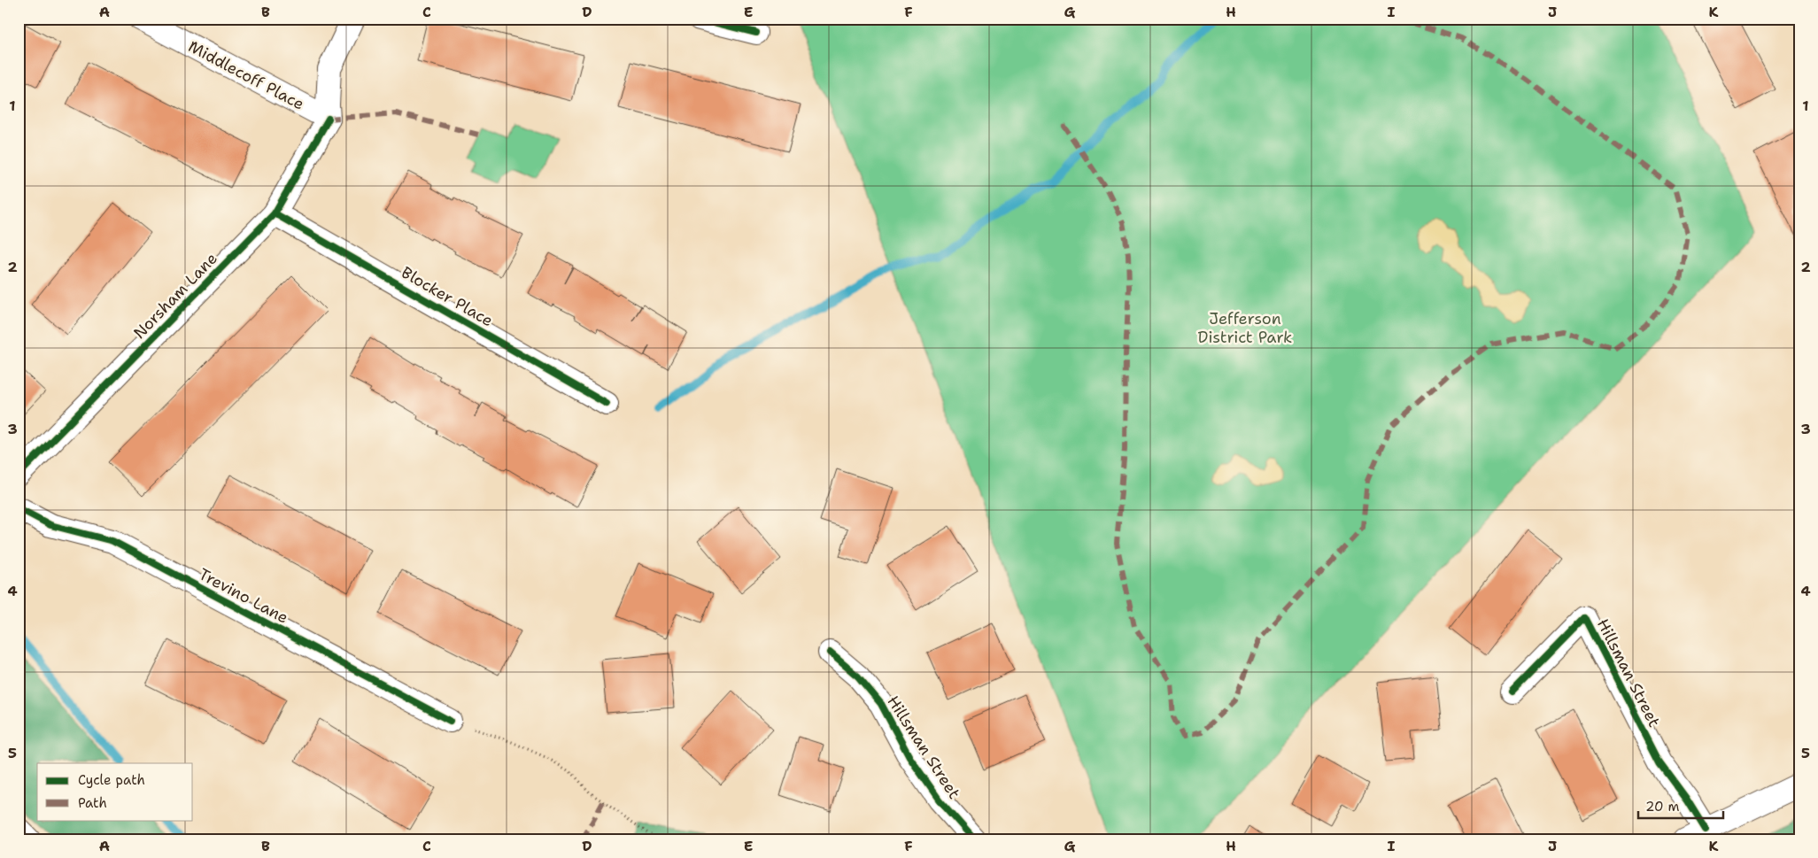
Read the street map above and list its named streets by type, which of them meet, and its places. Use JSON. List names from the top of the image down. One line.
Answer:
{"streets":{"street":["Middlecoff Place","Norsham Lane","Blocker Place","Trevino Lane","Hillsman Street"]},"crossings":[["Middlecoff Place","Norsham Lane"],["Norsham Lane","Blocker Place"]],"parks":["Jefferson District Park"],"legend":["Cycle path","Path"],"scale_bar":"20 m","grid":{"columns":["A","B","C","D","E","F","G","H","I","J","K"],"rows":["1","2","3","4","5"]}}
